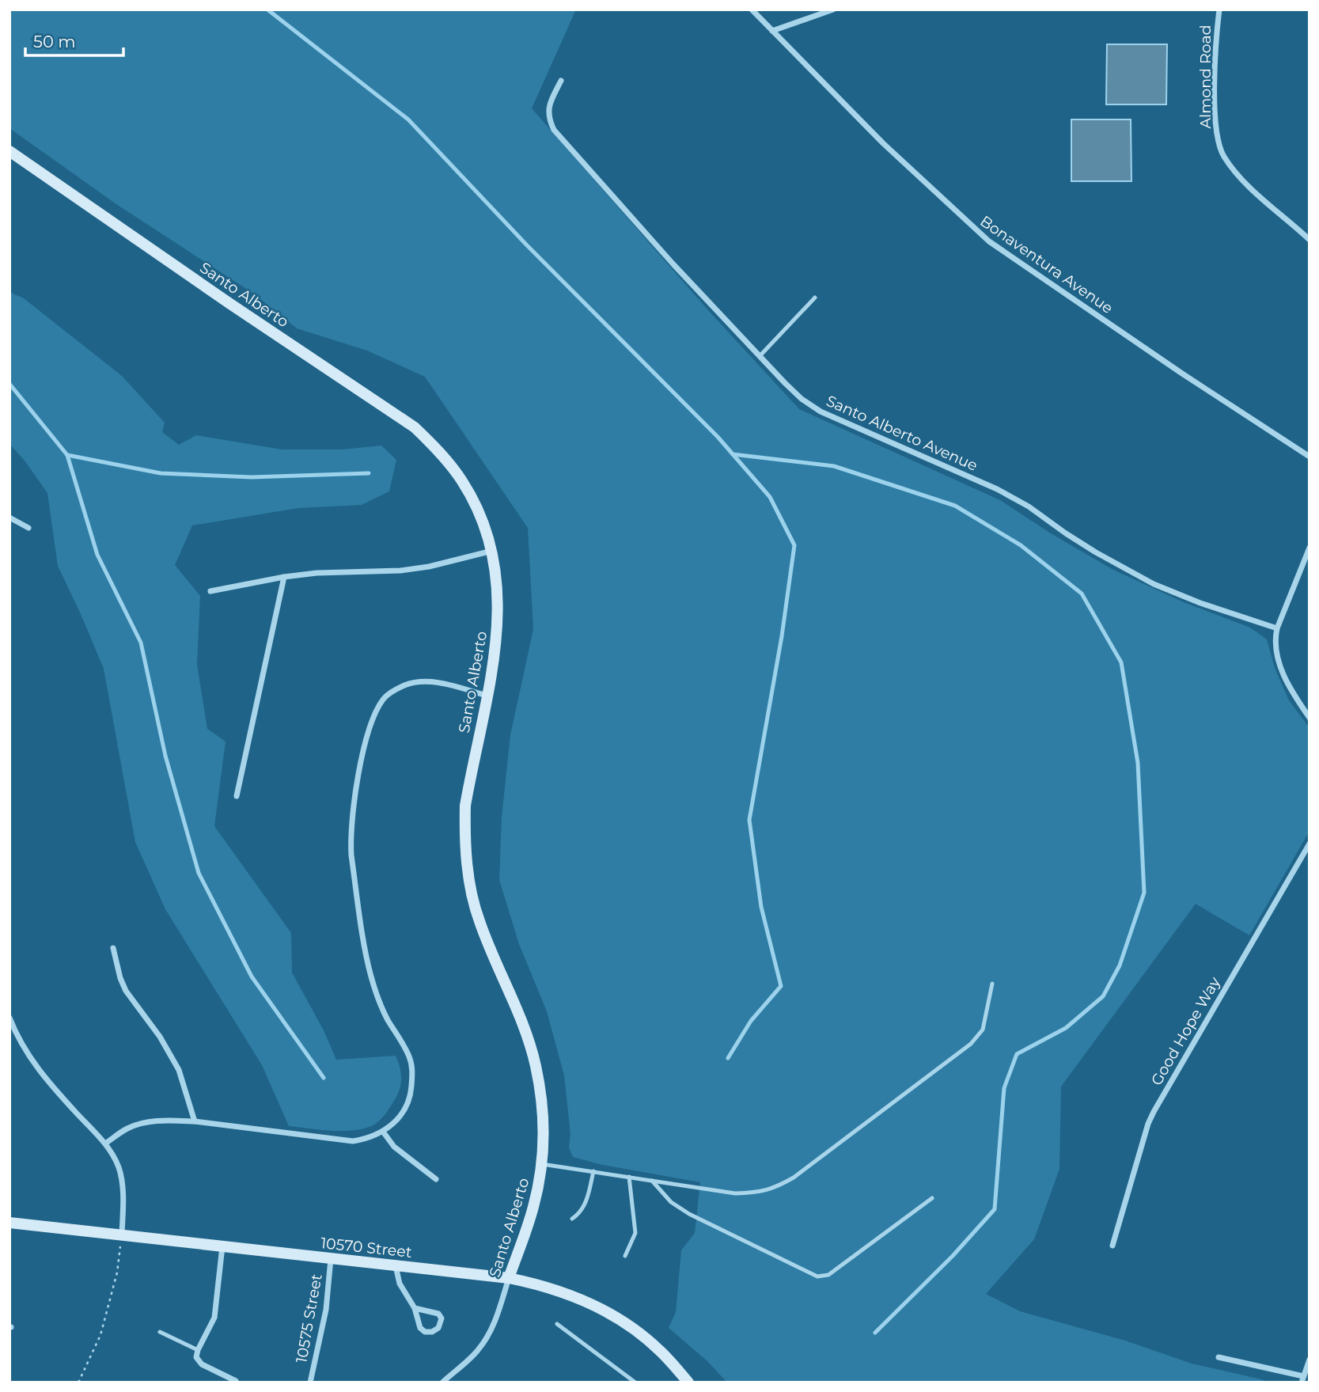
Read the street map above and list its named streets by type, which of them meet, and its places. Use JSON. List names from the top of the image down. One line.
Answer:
{"streets":{"street":["Almond Road","Bonaventura Avenue","Santo Alberto","Santo Alberto Avenue","Good Hope Way","10570 Street","10575 Street"]},"crossings":[["Santo Alberto","10570 Street"],["10570 Street","10575 Street"]],"scale_bar":"50 m"}
